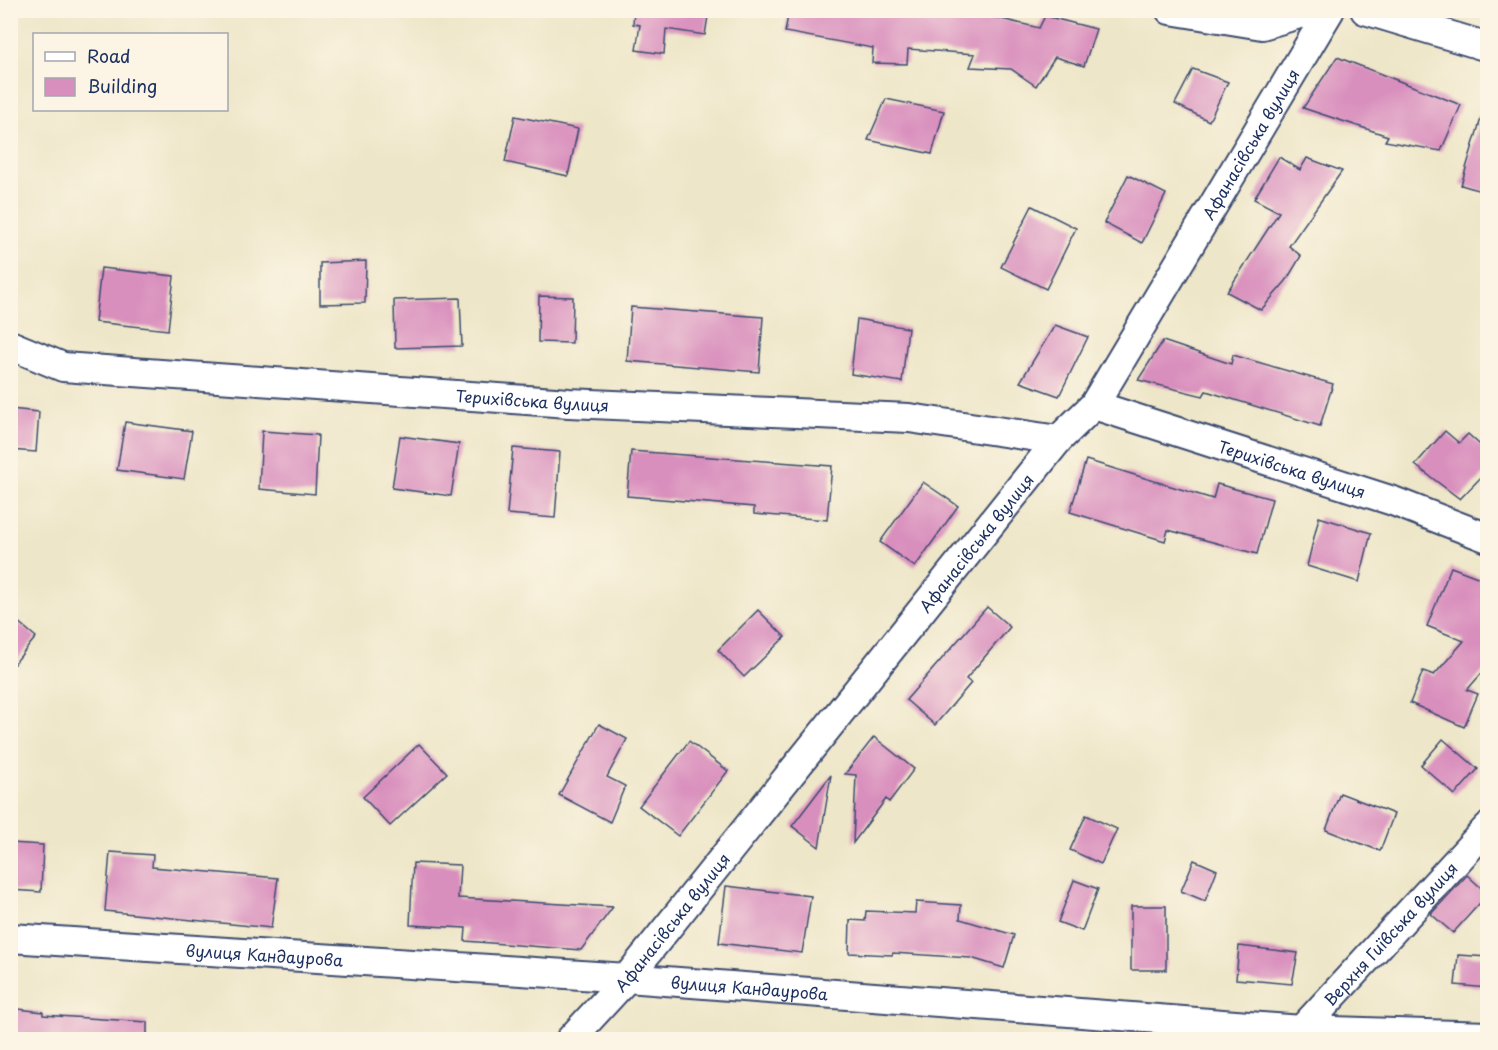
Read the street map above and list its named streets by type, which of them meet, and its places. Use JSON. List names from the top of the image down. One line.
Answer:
{"streets":{"street":["Афанасівська вулиця","Терихівська вулиця","Верхня Гиївська вулиця","вулиця Кандаурова"]},"crossings":[["Афанасівська вулиця","Терихівська вулиця"],["Афанасівська вулиця","вулиця Кандаурова"],["Верхня Гиївська вулиця","вулиця Кандаурова"]],"legend":["Road","Building"]}
